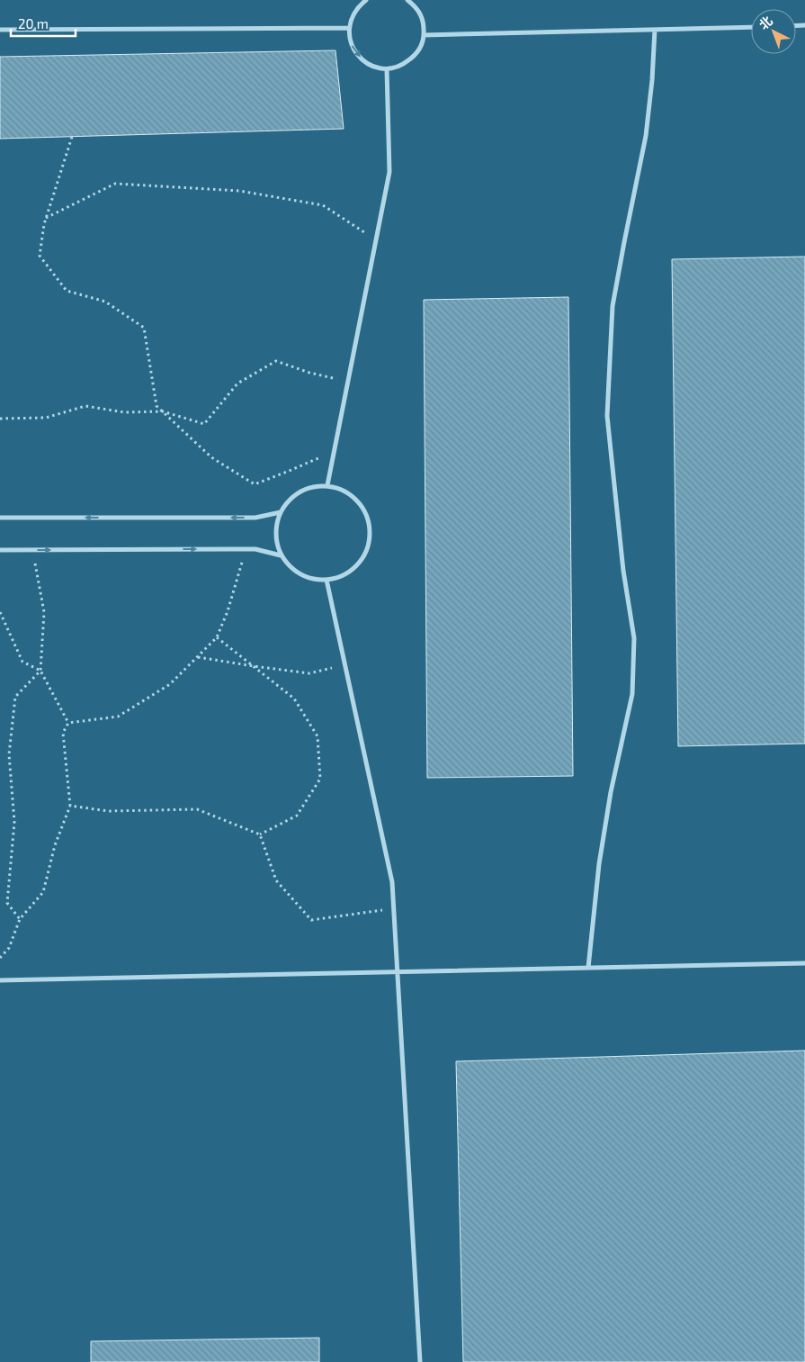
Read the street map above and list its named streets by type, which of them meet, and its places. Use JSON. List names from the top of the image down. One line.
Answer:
{"scale_bar":"20 m","north":"top left"}
